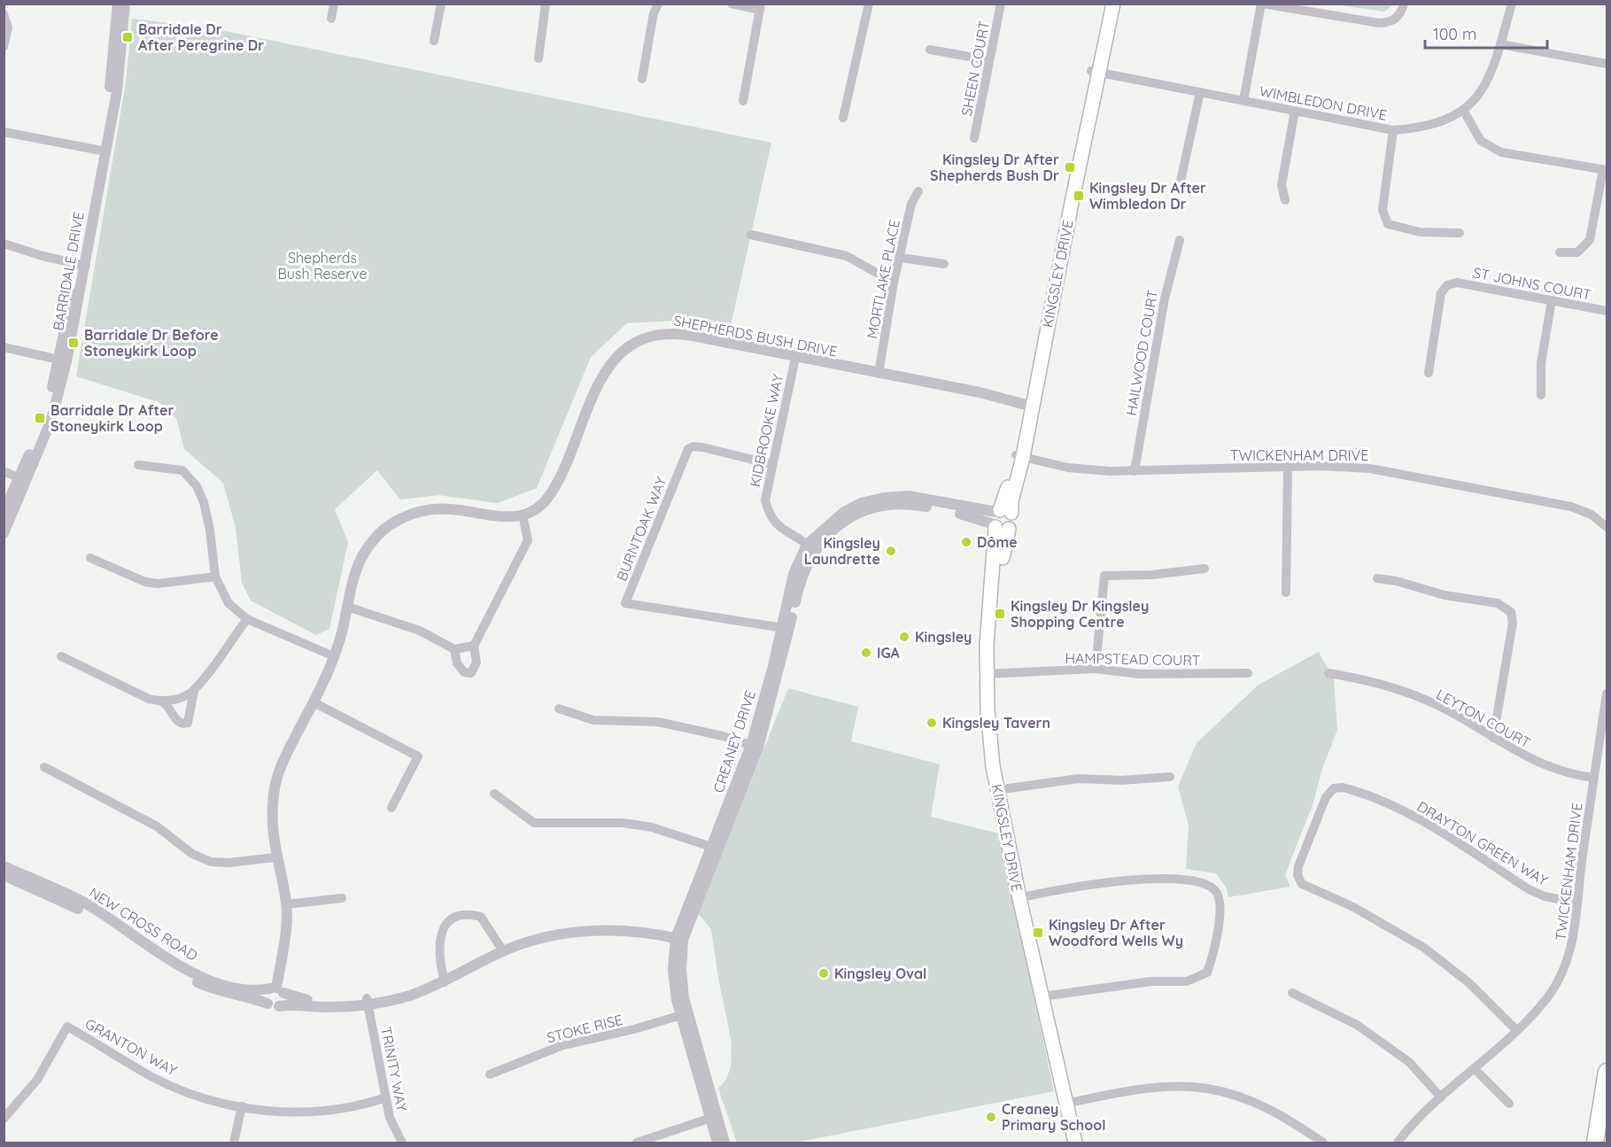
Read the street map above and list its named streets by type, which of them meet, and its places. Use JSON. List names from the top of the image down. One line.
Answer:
{"streets":{"main road":["KINGSLEY DRIVE"],"street":["SHEEN COURT","WIMBLEDON DRIVE","BARRIDALE DRIVE","MORTLAKE PLACE","ST JOHNS COURT","SHEPHERDS BUSH DRIVE","HAILWOOD COURT","KIDBROOKE WAY","TWICKENHAM DRIVE","BURNTOAK WAY","HAMPSTEAD COURT","LEYTON COURT","CREANEY DRIVE","DRAYTON GREEN WAY","NEW CROSS ROAD","STOKE RISE","GRANTON WAY","TRINITY WAY"]},"crossings":[["WIMBLEDON DRIVE","KINGSLEY DRIVE"],["KINGSLEY DRIVE","SHEPHERDS BUSH DRIVE"],["KINGSLEY DRIVE","TWICKENHAM DRIVE"],["KINGSLEY DRIVE","HAMPSTEAD COURT"],["KINGSLEY DRIVE","CREANEY DRIVE"],["MORTLAKE PLACE","SHEPHERDS BUSH DRIVE"],["SHEPHERDS BUSH DRIVE","KIDBROOKE WAY"],["SHEPHERDS BUSH DRIVE","NEW CROSS ROAD"],["HAILWOOD COURT","TWICKENHAM DRIVE"],["KIDBROOKE WAY","BURNTOAK WAY"],["KIDBROOKE WAY","CREANEY DRIVE"],["TWICKENHAM DRIVE","LEYTON COURT"],["TWICKENHAM DRIVE","DRAYTON GREEN WAY"],["BURNTOAK WAY","CREANEY DRIVE"],["CREANEY DRIVE","NEW CROSS ROAD"],["CREANEY DRIVE","STOKE RISE"],["NEW CROSS ROAD","TRINITY WAY"],["GRANTON WAY","TRINITY WAY"]],"parks":["Shepherds Bush Reserve"],"places":{"transit":["Barridale Dr After Peregrine Dr","Kingsley Dr After Shepherds Bush Dr","Kingsley Dr After Wimbledon Dr","Barridale Dr Before Stoneykirk Loop","Barridale Dr After Stoneykirk Loop","Kingsley Dr Kingsley Shopping Centre","Kingsley Dr After Woodford Wells Wy"],"other":["Dôme","Kingsley Laundrette","Kingsley","IGA","Kingsley Tavern","Kingsley Oval","Creaney Primary School"]},"scale_bar":"100 m"}
